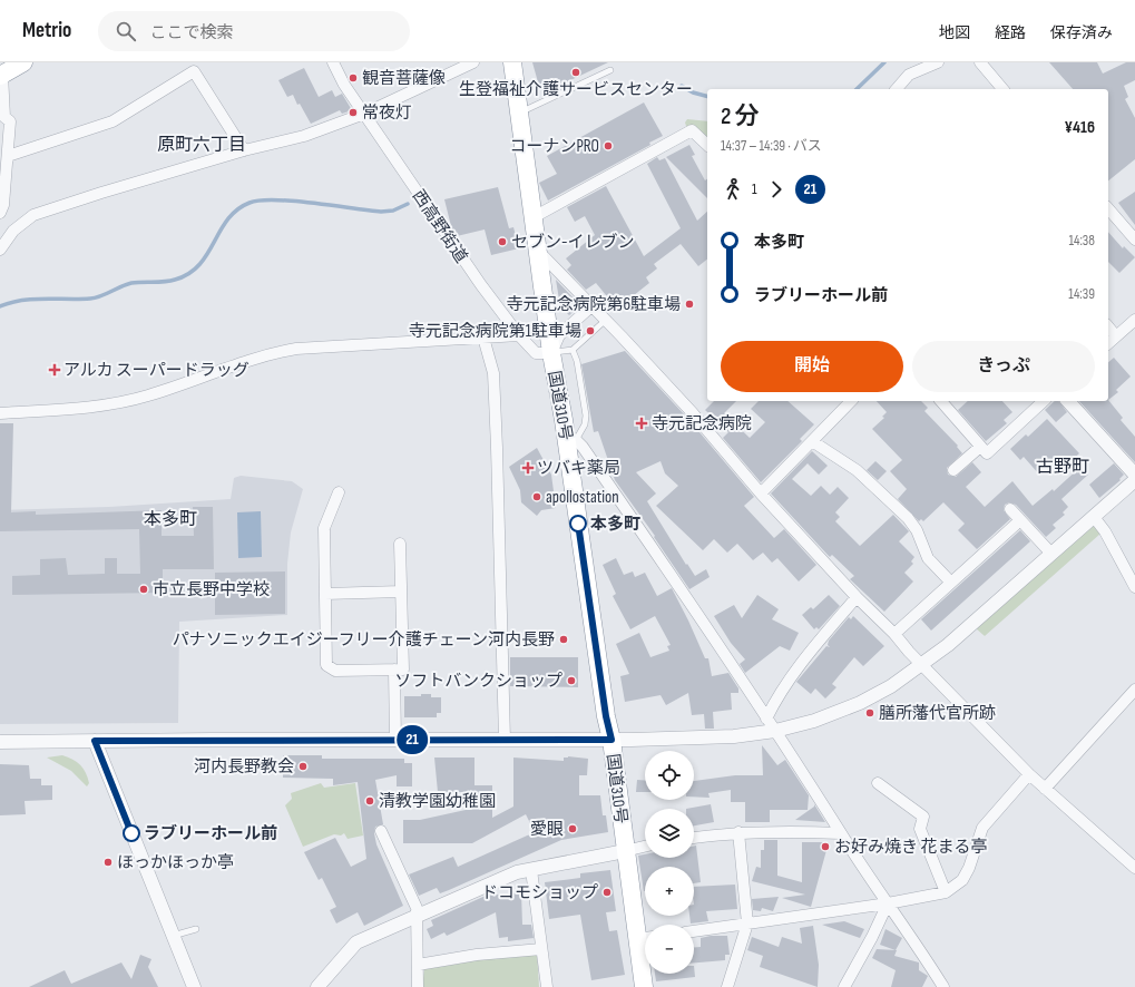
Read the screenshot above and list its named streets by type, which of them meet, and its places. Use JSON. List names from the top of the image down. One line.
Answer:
{"streets":{"highway":["国道310号"],"street":["西高野街道"]},"crossings":[["西高野街道","国道310号"]],"districts":["原町六丁目","古野町","本多町"],"places":{"other":["生登福祉介護サービスセンター","観音菩薩像","常夜灯","コーナンPRO","セブン-イレブン","寺元記念病院第6駐車場","寺元記念病院第1駐車場","apollostation","本多町","市立長野中学校","パナソニックエイジーフリー介護チェーン河内長野","ソフトバンクショップ","膳所藩代官所跡","河内長野教会","清教学園幼稚園","愛眼","ラブリーホール前","お好み焼き 花まる亭","ほっかほっか亭","ドコモショップ"],"health":["アルカ スーパードラッグ","寺元記念病院","ツバキ薬局"]},"lines":["bus line 21"],"page":{"header":"Metrio","search":"ここで検索","nav":["地図","経路","保存済み"],"on_map":"21","heading":["2 分","14:37 – 14:39 · バス","¥416"],"legs":["1","21"],"list":[{"name":"本多町","value":"14:38"},{"name":"ラブリーホール前","value":"14:39"}],"buttons":["開始","きっぷ"],"map_buttons":["+","−"]}}
